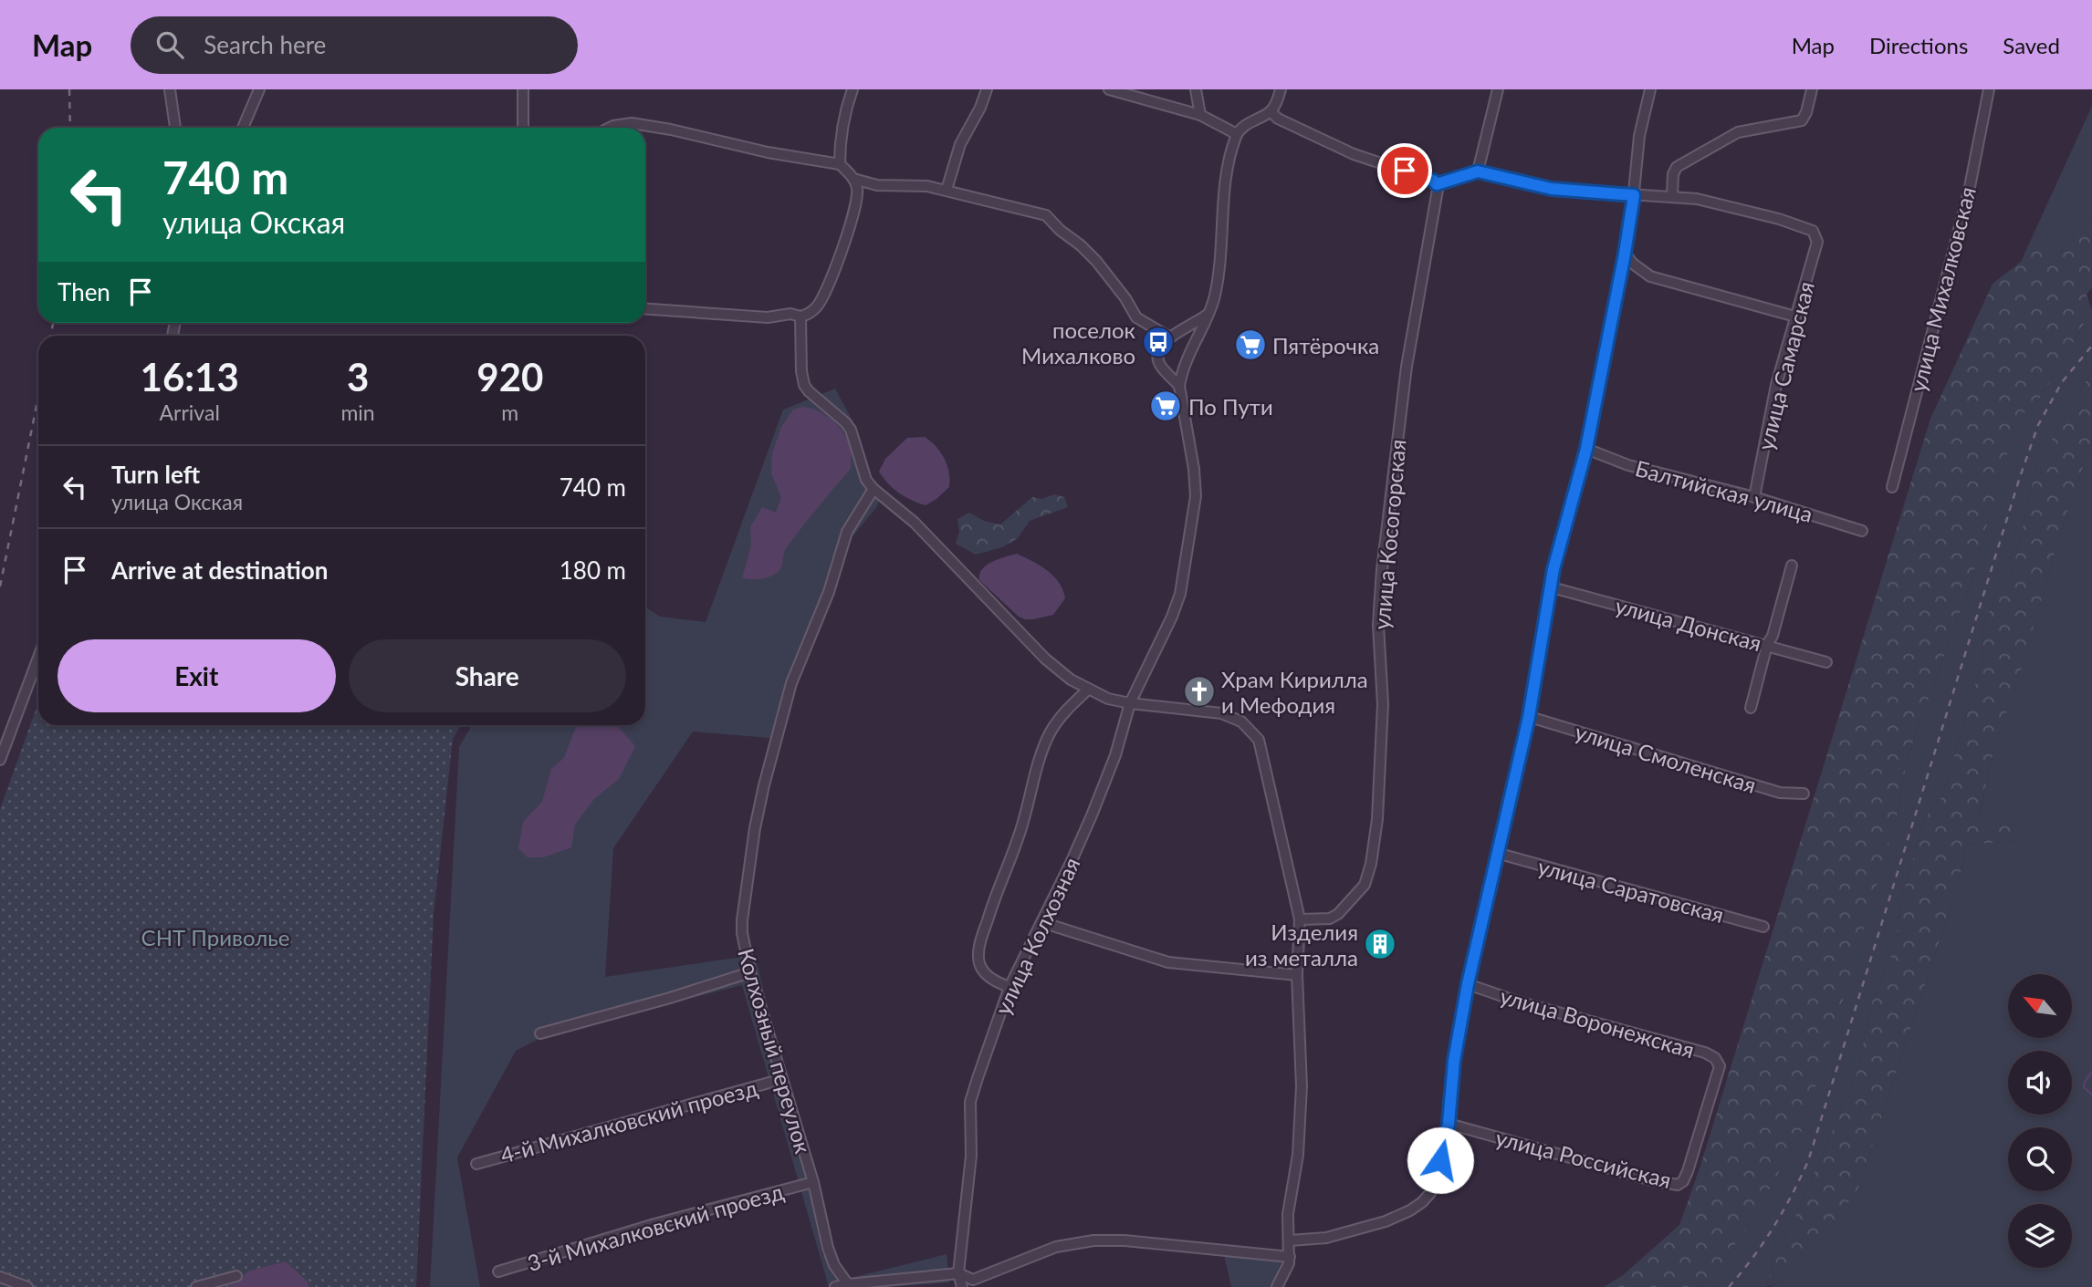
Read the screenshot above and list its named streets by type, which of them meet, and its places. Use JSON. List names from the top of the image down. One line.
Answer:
{"streets":{"street":["улица Михалковская","улица Самарская","Балтийская улица","улица Косогорская","улица Донская","улица Смоленская","улица Саратовская","улица Колхозная","улица Воронежская","Колхозный переулок","4-й Михалковский проезд","улица Российская","3-й Михалковский проезд"]},"crossings":[["улица Самарская","Балтийская улица"],["улица Воронежская","улица Российская"],["Колхозный переулок","4-й Михалковский проезд"],["Колхозный переулок","3-й Михалковский проезд"]],"parks":["СНТ Приволье"],"places":{"bus stop":["поселок Михалково"],"supermarket":["Пятёрочка","По Пути"],"church":["Храм Кирилла и Мефодия"],"building":["Изделия из металла"]},"north":"top left","page":{"header":"Map","search":"Search here","nav":["Map","Directions","Saved"],"turn":["740 m","улица Окская"],"then":"Then","eta":["16:13","Arrival","3","min","920","m"],"list":[{"name":"Turn left","note":"улица Окская","value":"740 m"},{"name":"Arrive at destination","value":"180 m"}],"buttons":["Exit","Share"]}}
